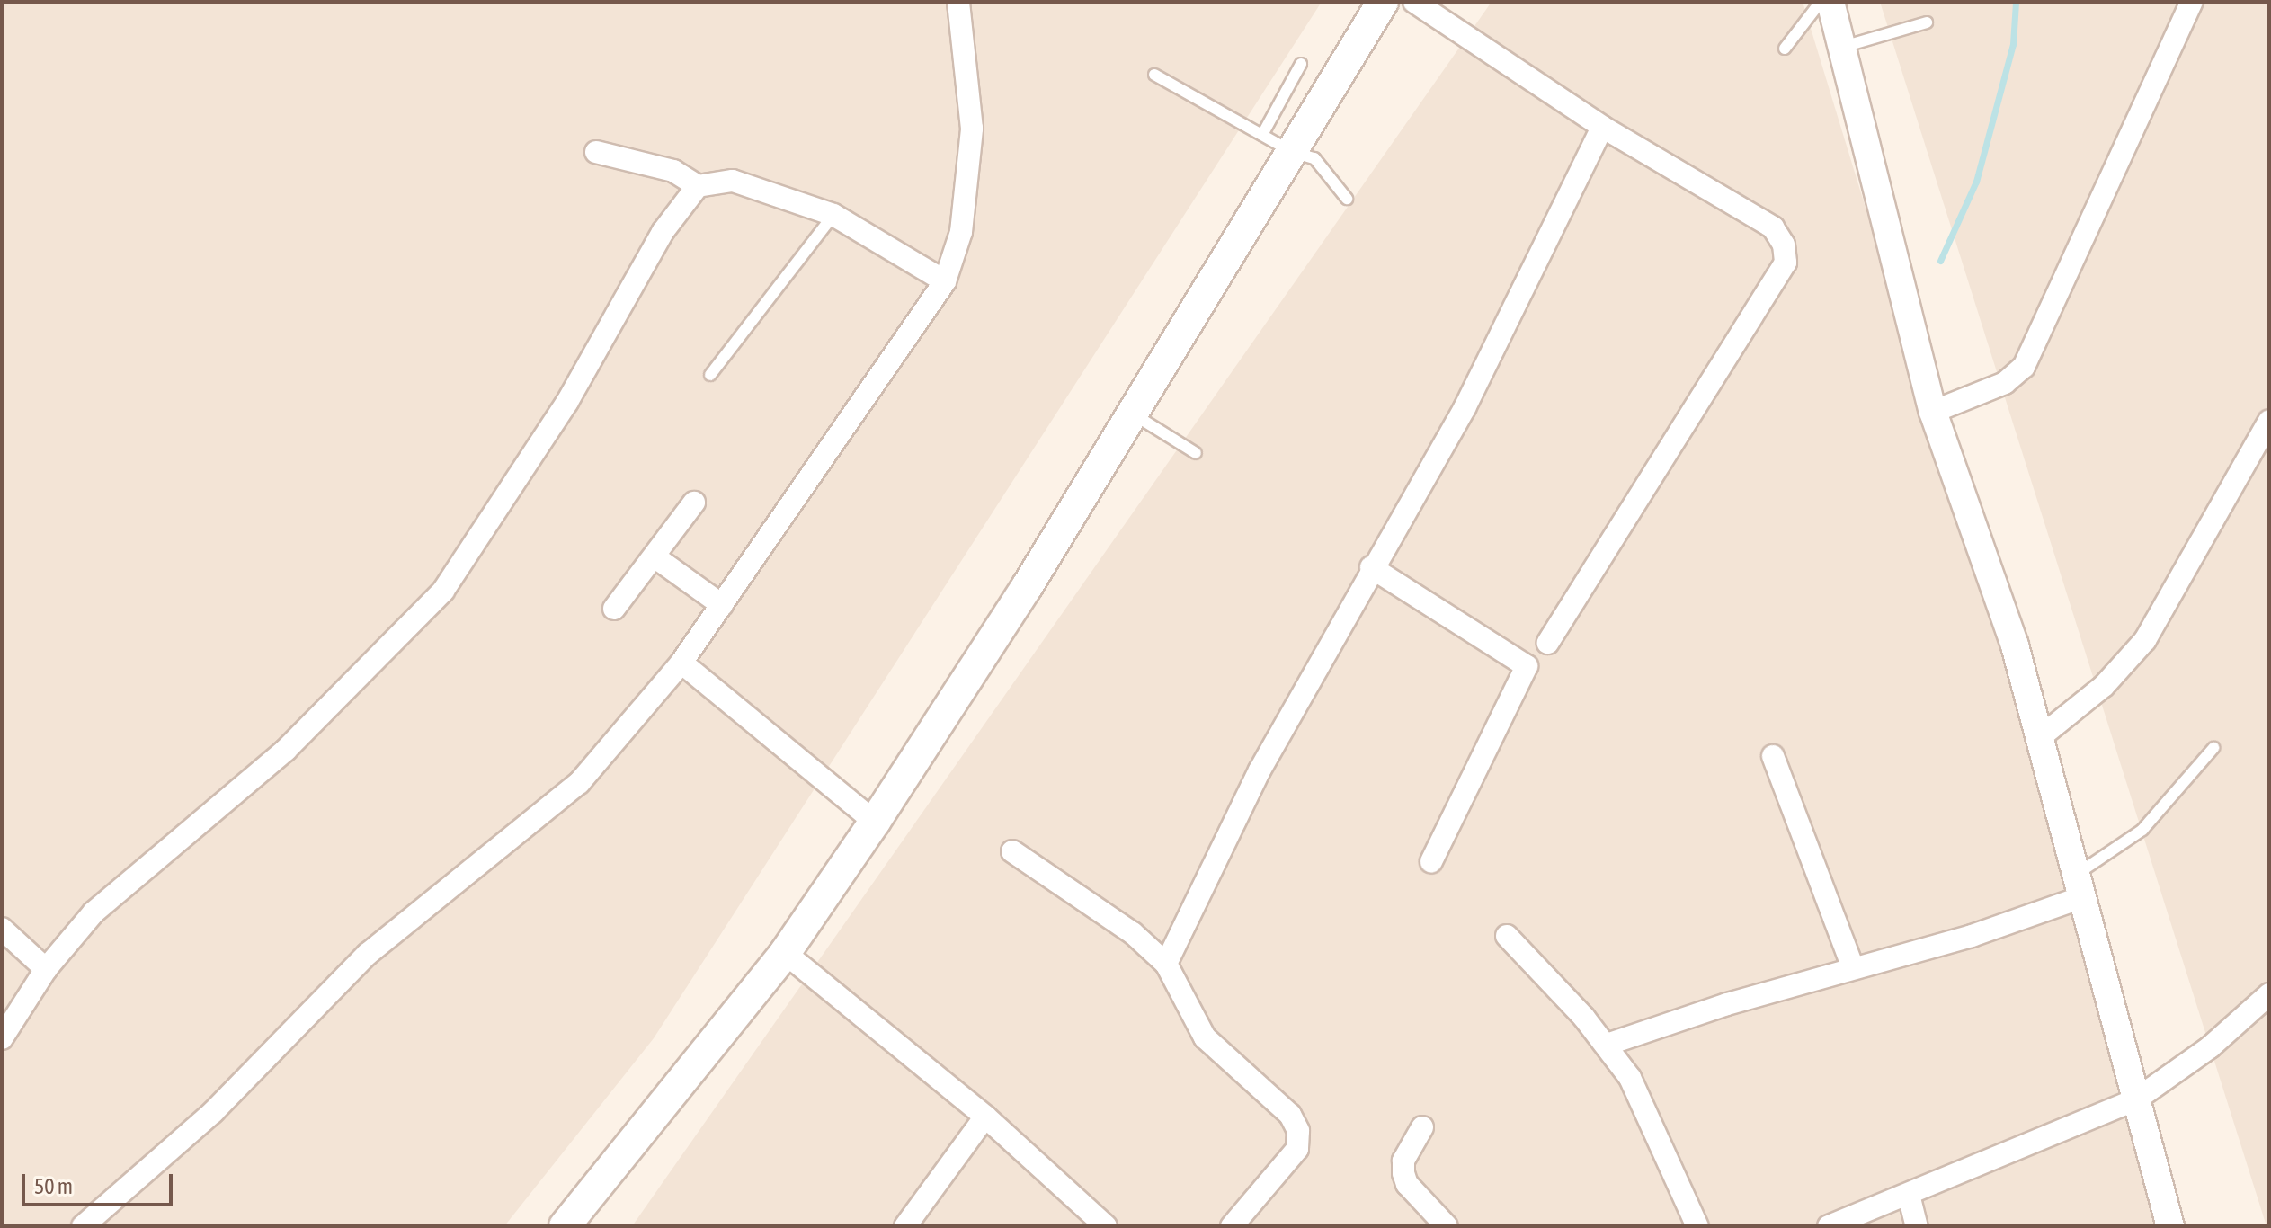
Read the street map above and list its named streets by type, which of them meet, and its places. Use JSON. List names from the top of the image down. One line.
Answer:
{"scale_bar":"50 m"}
